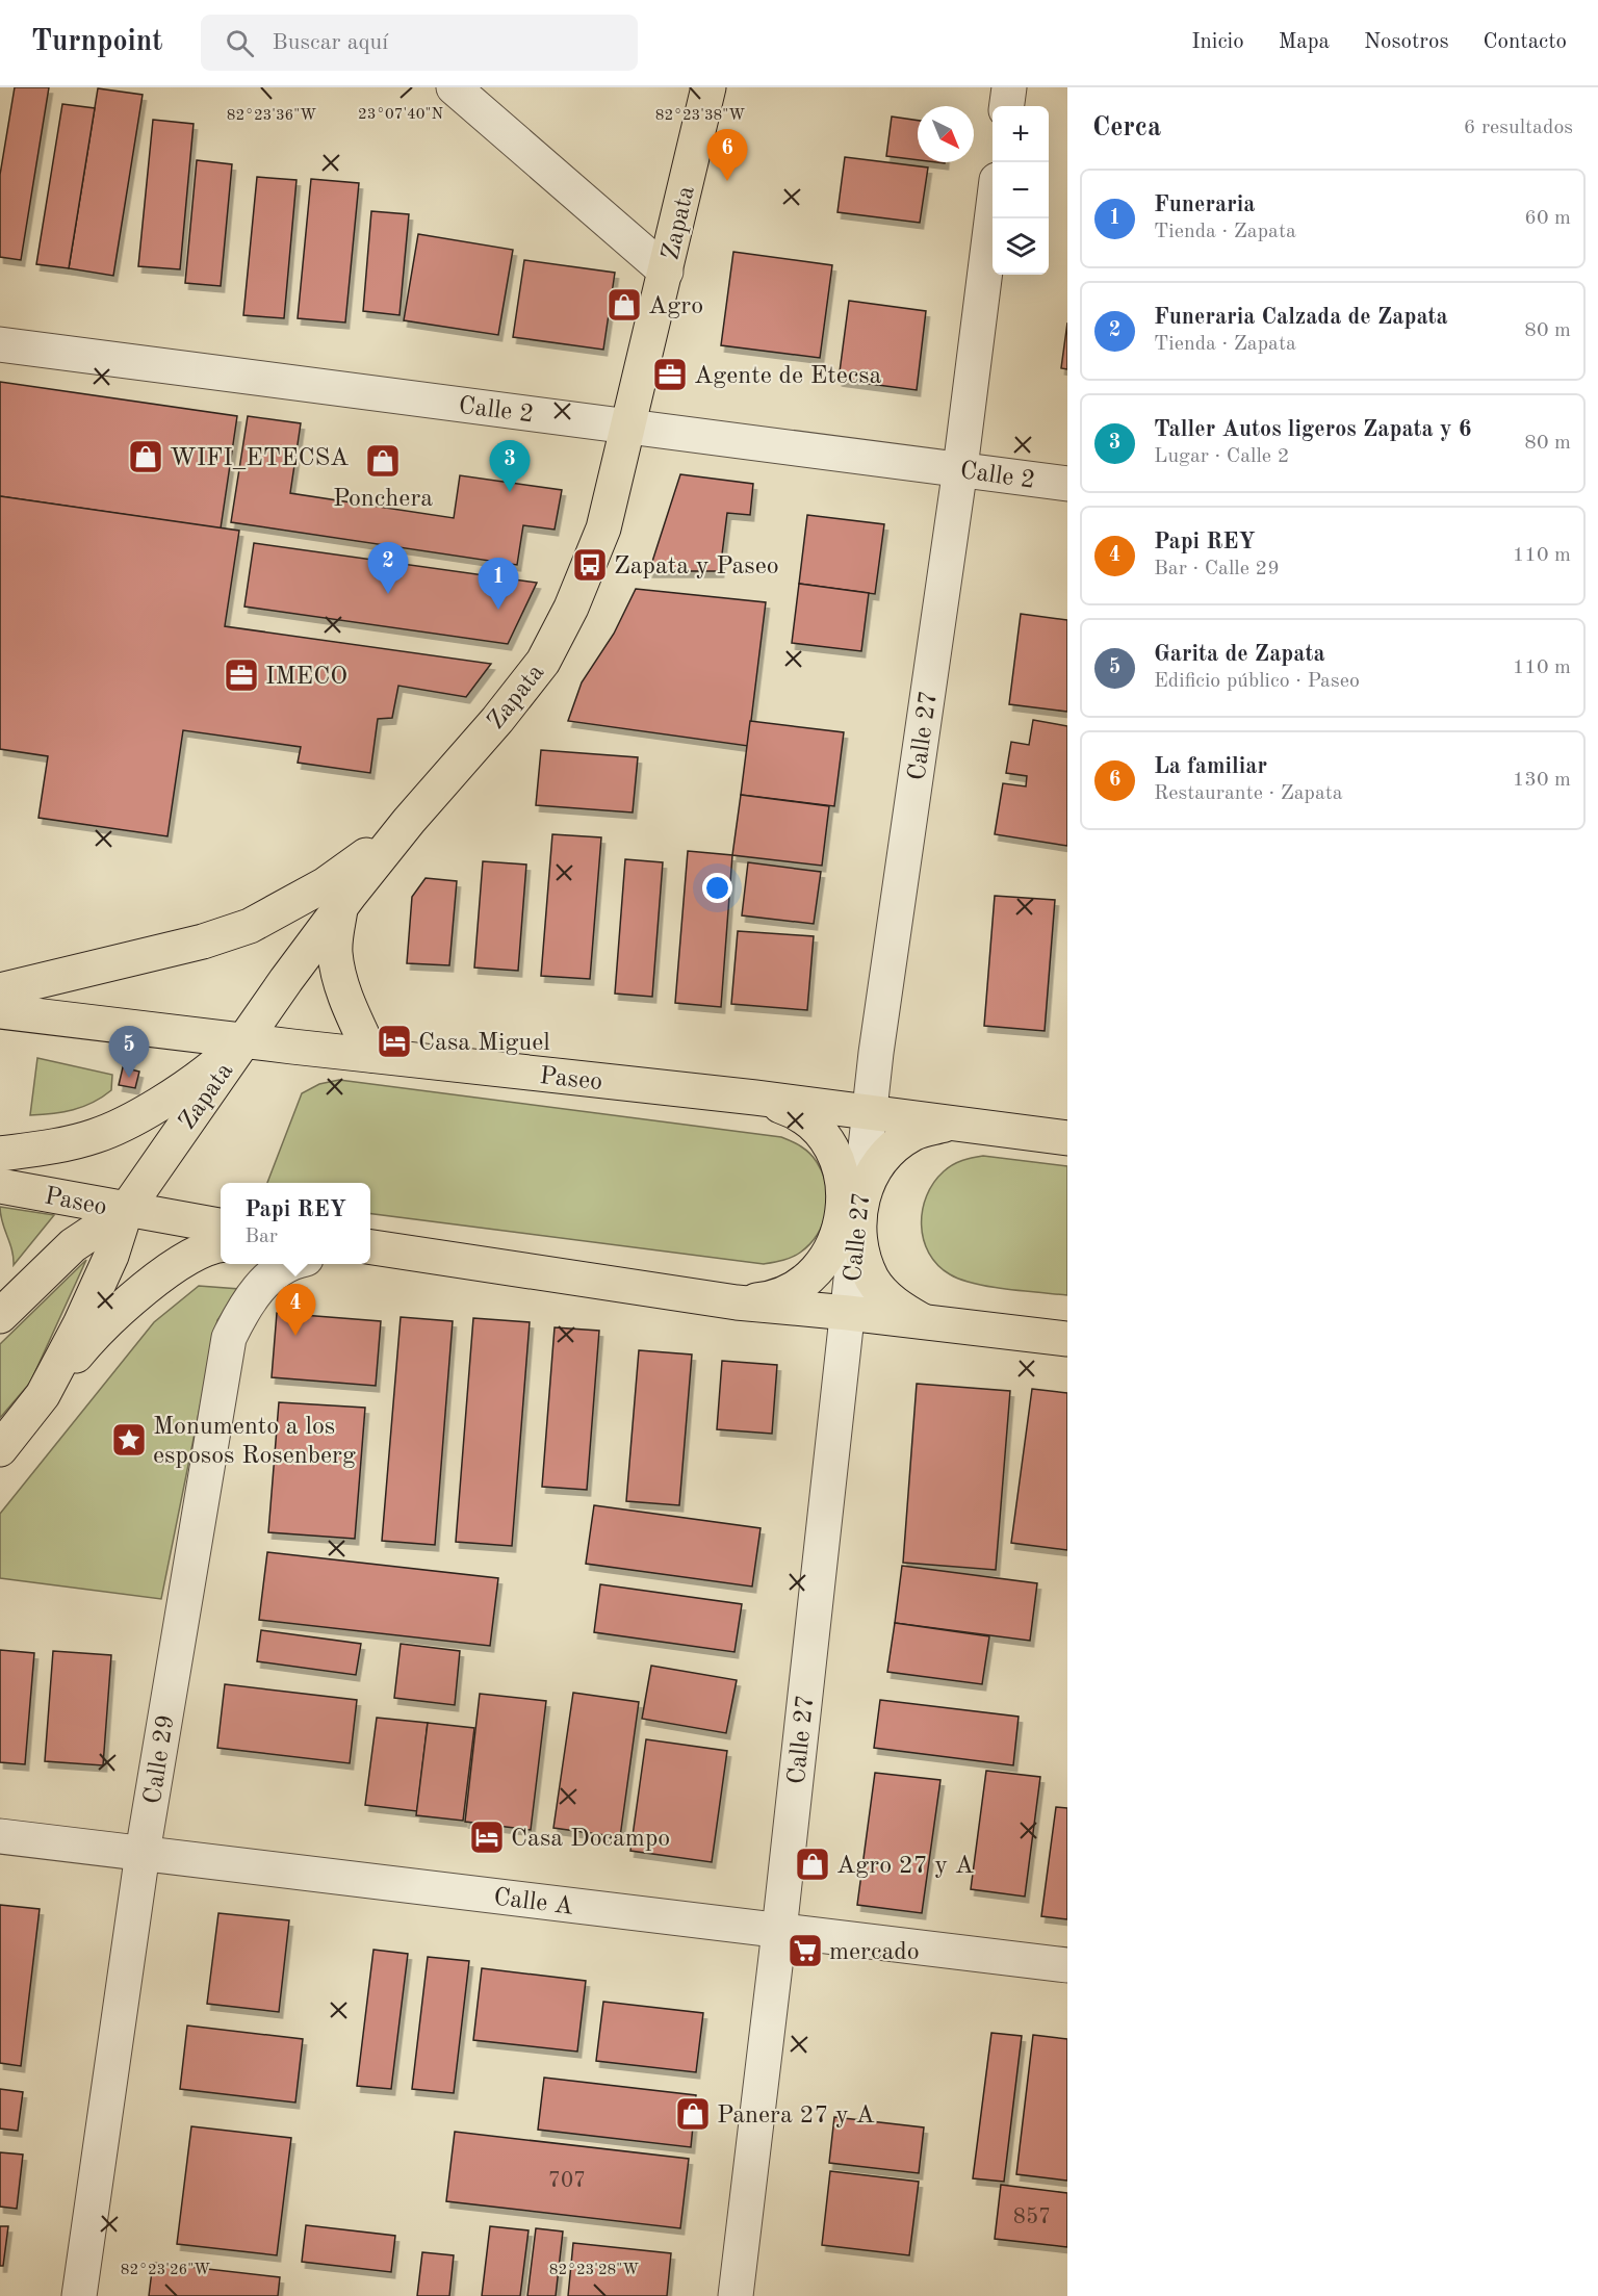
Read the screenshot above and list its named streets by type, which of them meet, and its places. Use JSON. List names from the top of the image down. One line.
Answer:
{"streets":{"main road":["Zapata","Paseo"],"street":["Calle 2","Calle 27","Calle 29","Calle A"]},"crossings":[["Zapata","Calle 2"],["Zapata","Paseo"],["Calle 2","Calle 27"],["Calle 27","Paseo"],["Calle 27","Calle A"],["Calle 29","Calle A"]],"places":{"shop":["Agro","WIFI_ETECSA","Ponchera","Agro 27 y A","Panera 27 y A"],"office":["Agente de Etecsa","IMECO"],"bus stop":["Zapata y Paseo"],"hotel":["Casa Miguel","Casa Docampo"],"place":["Monumento a los esposos Rosenberg"],"supermarket":["mercado"]},"house_numbers":["707","857"],"north":"bottom right","page":{"header":"Turnpoint","search":"Buscar aquí","nav":["Inicio","Mapa","Nosotros","Contacto"],"heading":["Cerca","6 resultados"],"map_buttons":["+","−"],"pins":["6","3","2","1","5","4"],"list":[{"mark":"1","name":"Funeraria","note":"Tienda · Zapata","value":"60 m"},{"mark":"2","name":"Funeraria Calzada de Zapata","note":"Tienda · Zapata","value":"80 m"},{"mark":"3","name":"Taller Autos ligeros Zapata y 6","note":"Lugar · Calle 2","value":"80 m"},{"mark":"4","name":"Papi REY","note":"Bar · Calle 29","value":"110 m"},{"mark":"5","name":"Garita de Zapata","note":"Edificio público · Paseo","value":"110 m"},{"mark":"6","name":"La familiar","note":"Restaurante · Zapata","value":"130 m"}],"popup":["Papi REY","Bar"]},"coordinates":["23°07'40\"N","82°23'36\"W","82°23'38\"W","82°23'26\"W","82°23'28\"W"]}
